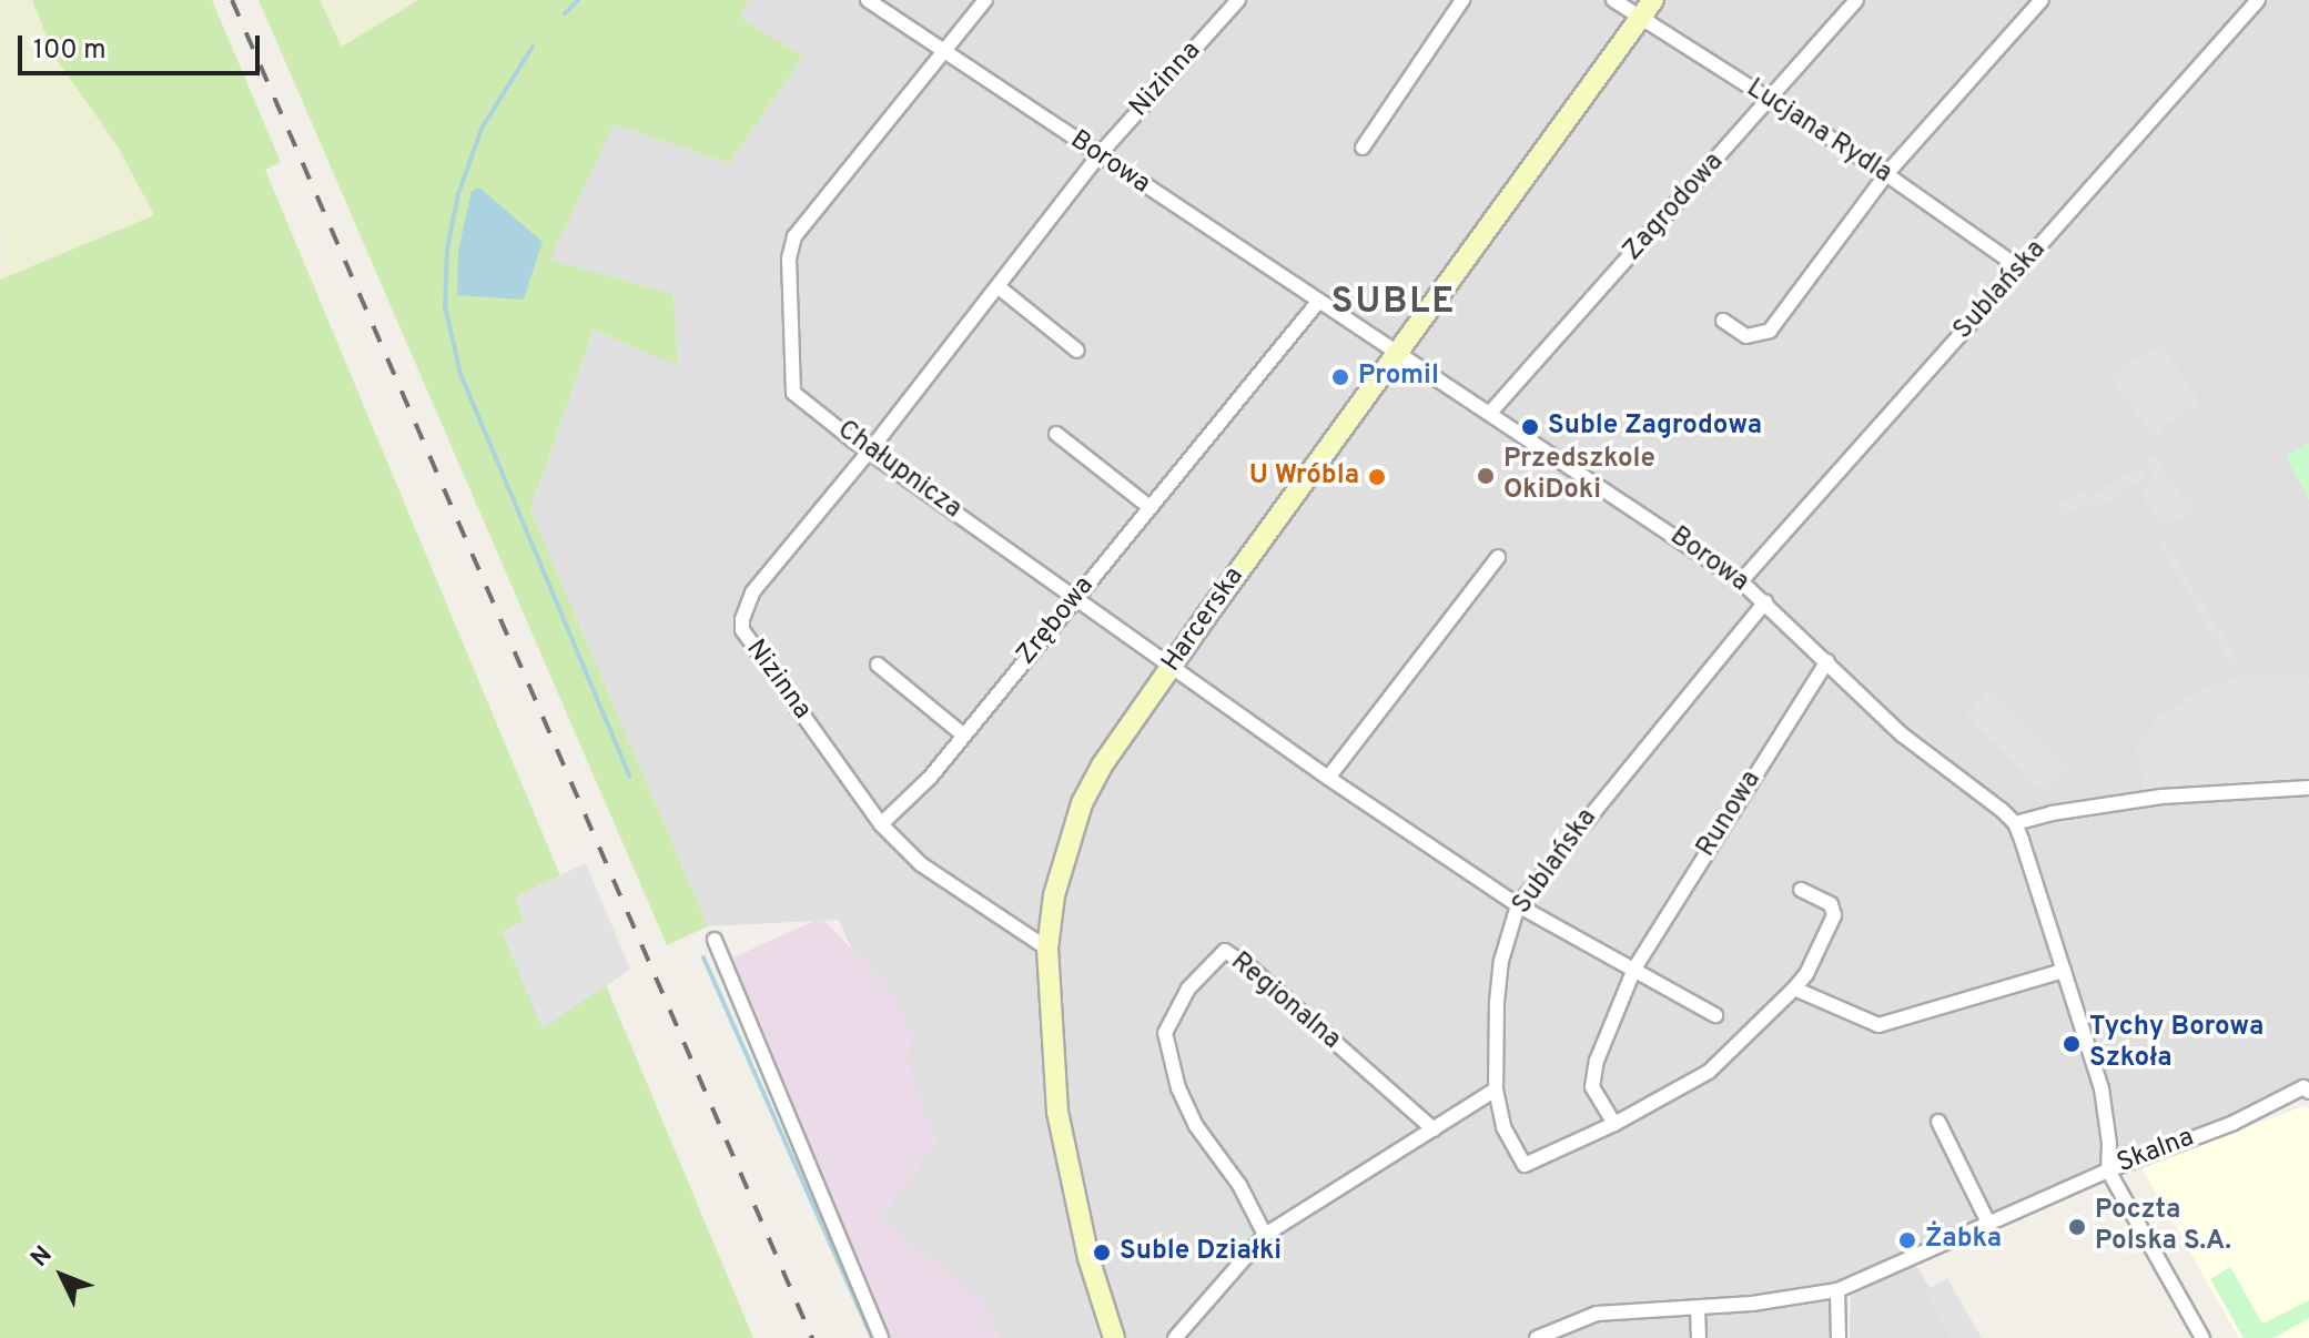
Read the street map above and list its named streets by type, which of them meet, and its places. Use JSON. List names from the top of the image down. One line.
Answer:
{"streets":{"street":["Nizinna","Lucjana Rydla","Borowa","Zagrodowa","Sublańska","Chałupnicza","Harcerska","Zrębowa","Runowa","Regionalna","Skalna"]},"crossings":[["Nizinna","Borowa"],["Nizinna","Chałupnicza"],["Nizinna","Harcerska"],["Nizinna","Zrębowa"],["Lucjana Rydla","Zagrodowa"],["Lucjana Rydla","Sublańska"],["Lucjana Rydla","Harcerska"],["Borowa","Zagrodowa"],["Borowa","Sublańska"],["Borowa","Chałupnicza"],["Borowa","Harcerska"],["Borowa","Zrębowa"],["Borowa","Runowa"],["Sublańska","Chałupnicza"],["Chałupnicza","Harcerska"],["Chałupnicza","Zrębowa"]],"districts":["SUBLE"],"places":["Promil","Suble Zagrodowa","Przedszkole OkiDoki","U Wróbla","Tychy Borowa Szkoła","Poczta Polska S.A.","Żabka","Suble Działki"],"scale_bar":"100 m","north":"top left"}
